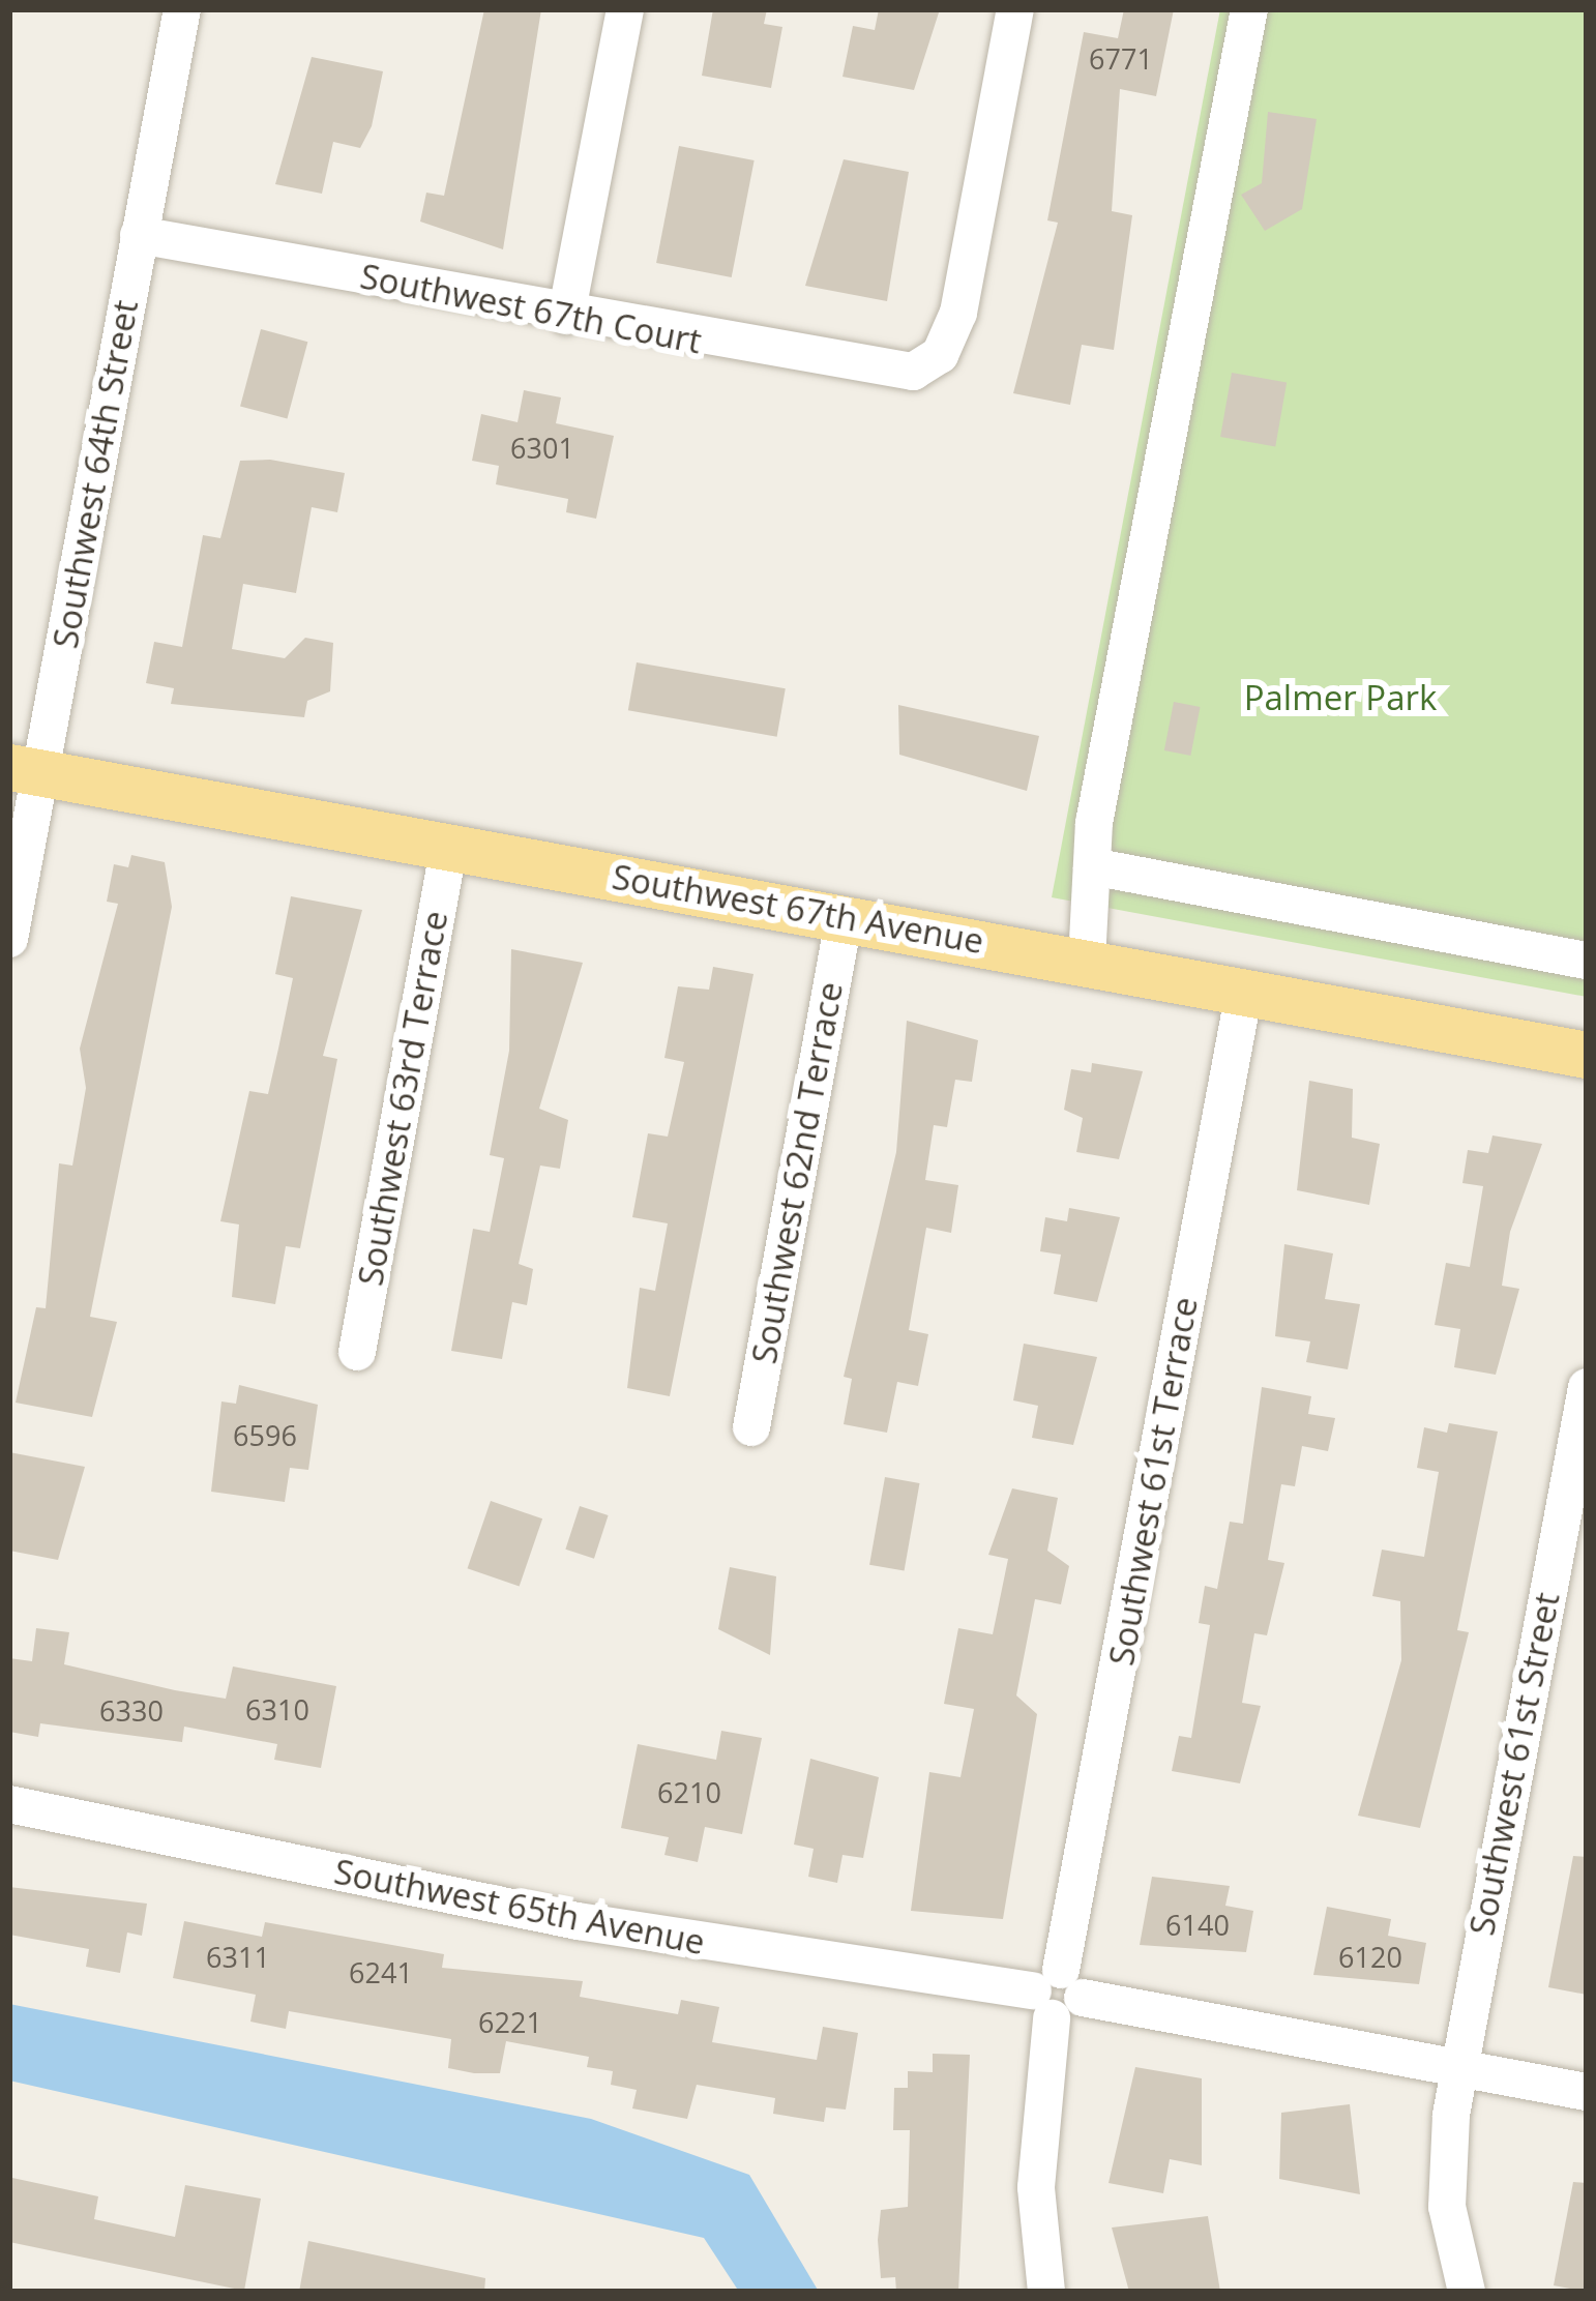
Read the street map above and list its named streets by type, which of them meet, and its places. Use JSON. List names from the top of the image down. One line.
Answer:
{"streets":{"main road":["Southwest 67th Avenue"],"street":["Southwest 67th Court","Southwest 64th Street","Southwest 63rd Terrace","Southwest 62nd Terrace","Southwest 61st Terrace","Southwest 61st Street","Southwest 65th Avenue"]},"crossings":[["Southwest 67th Court","Southwest 64th Street"],["Southwest 64th Street","Southwest 67th Avenue"],["Southwest 67th Avenue","Southwest 63rd Terrace"],["Southwest 67th Avenue","Southwest 62nd Terrace"],["Southwest 67th Avenue","Southwest 61st Terrace"],["Southwest 61st Terrace","Southwest 65th Avenue"],["Southwest 61st Street","Southwest 65th Avenue"]],"parks":["Palmer Park"],"house_numbers":["6771","6301","6596","6310","6330","6210","6140","6311","6120","6241","6221"]}
